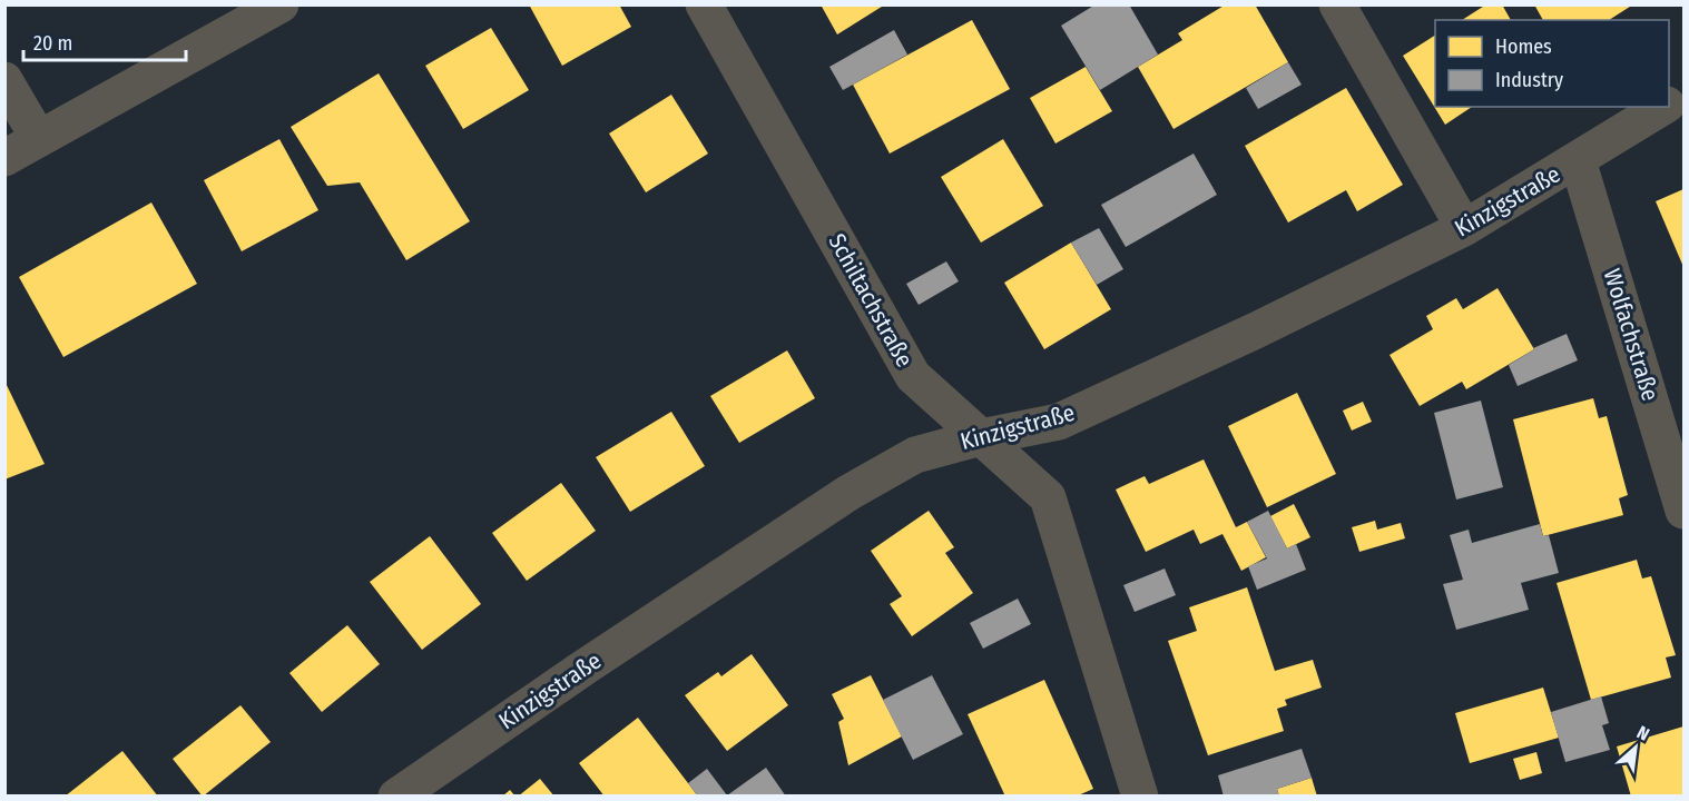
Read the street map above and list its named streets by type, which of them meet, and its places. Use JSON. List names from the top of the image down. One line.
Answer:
{"streets":{"street":["Kinzigstraße","Schiltachstraße","Wolfachstraße"]},"crossings":[["Kinzigstraße","Schiltachstraße"],["Kinzigstraße","Wolfachstraße"]],"legend":["Homes","Industry"],"scale_bar":"20 m","north":"top right"}
